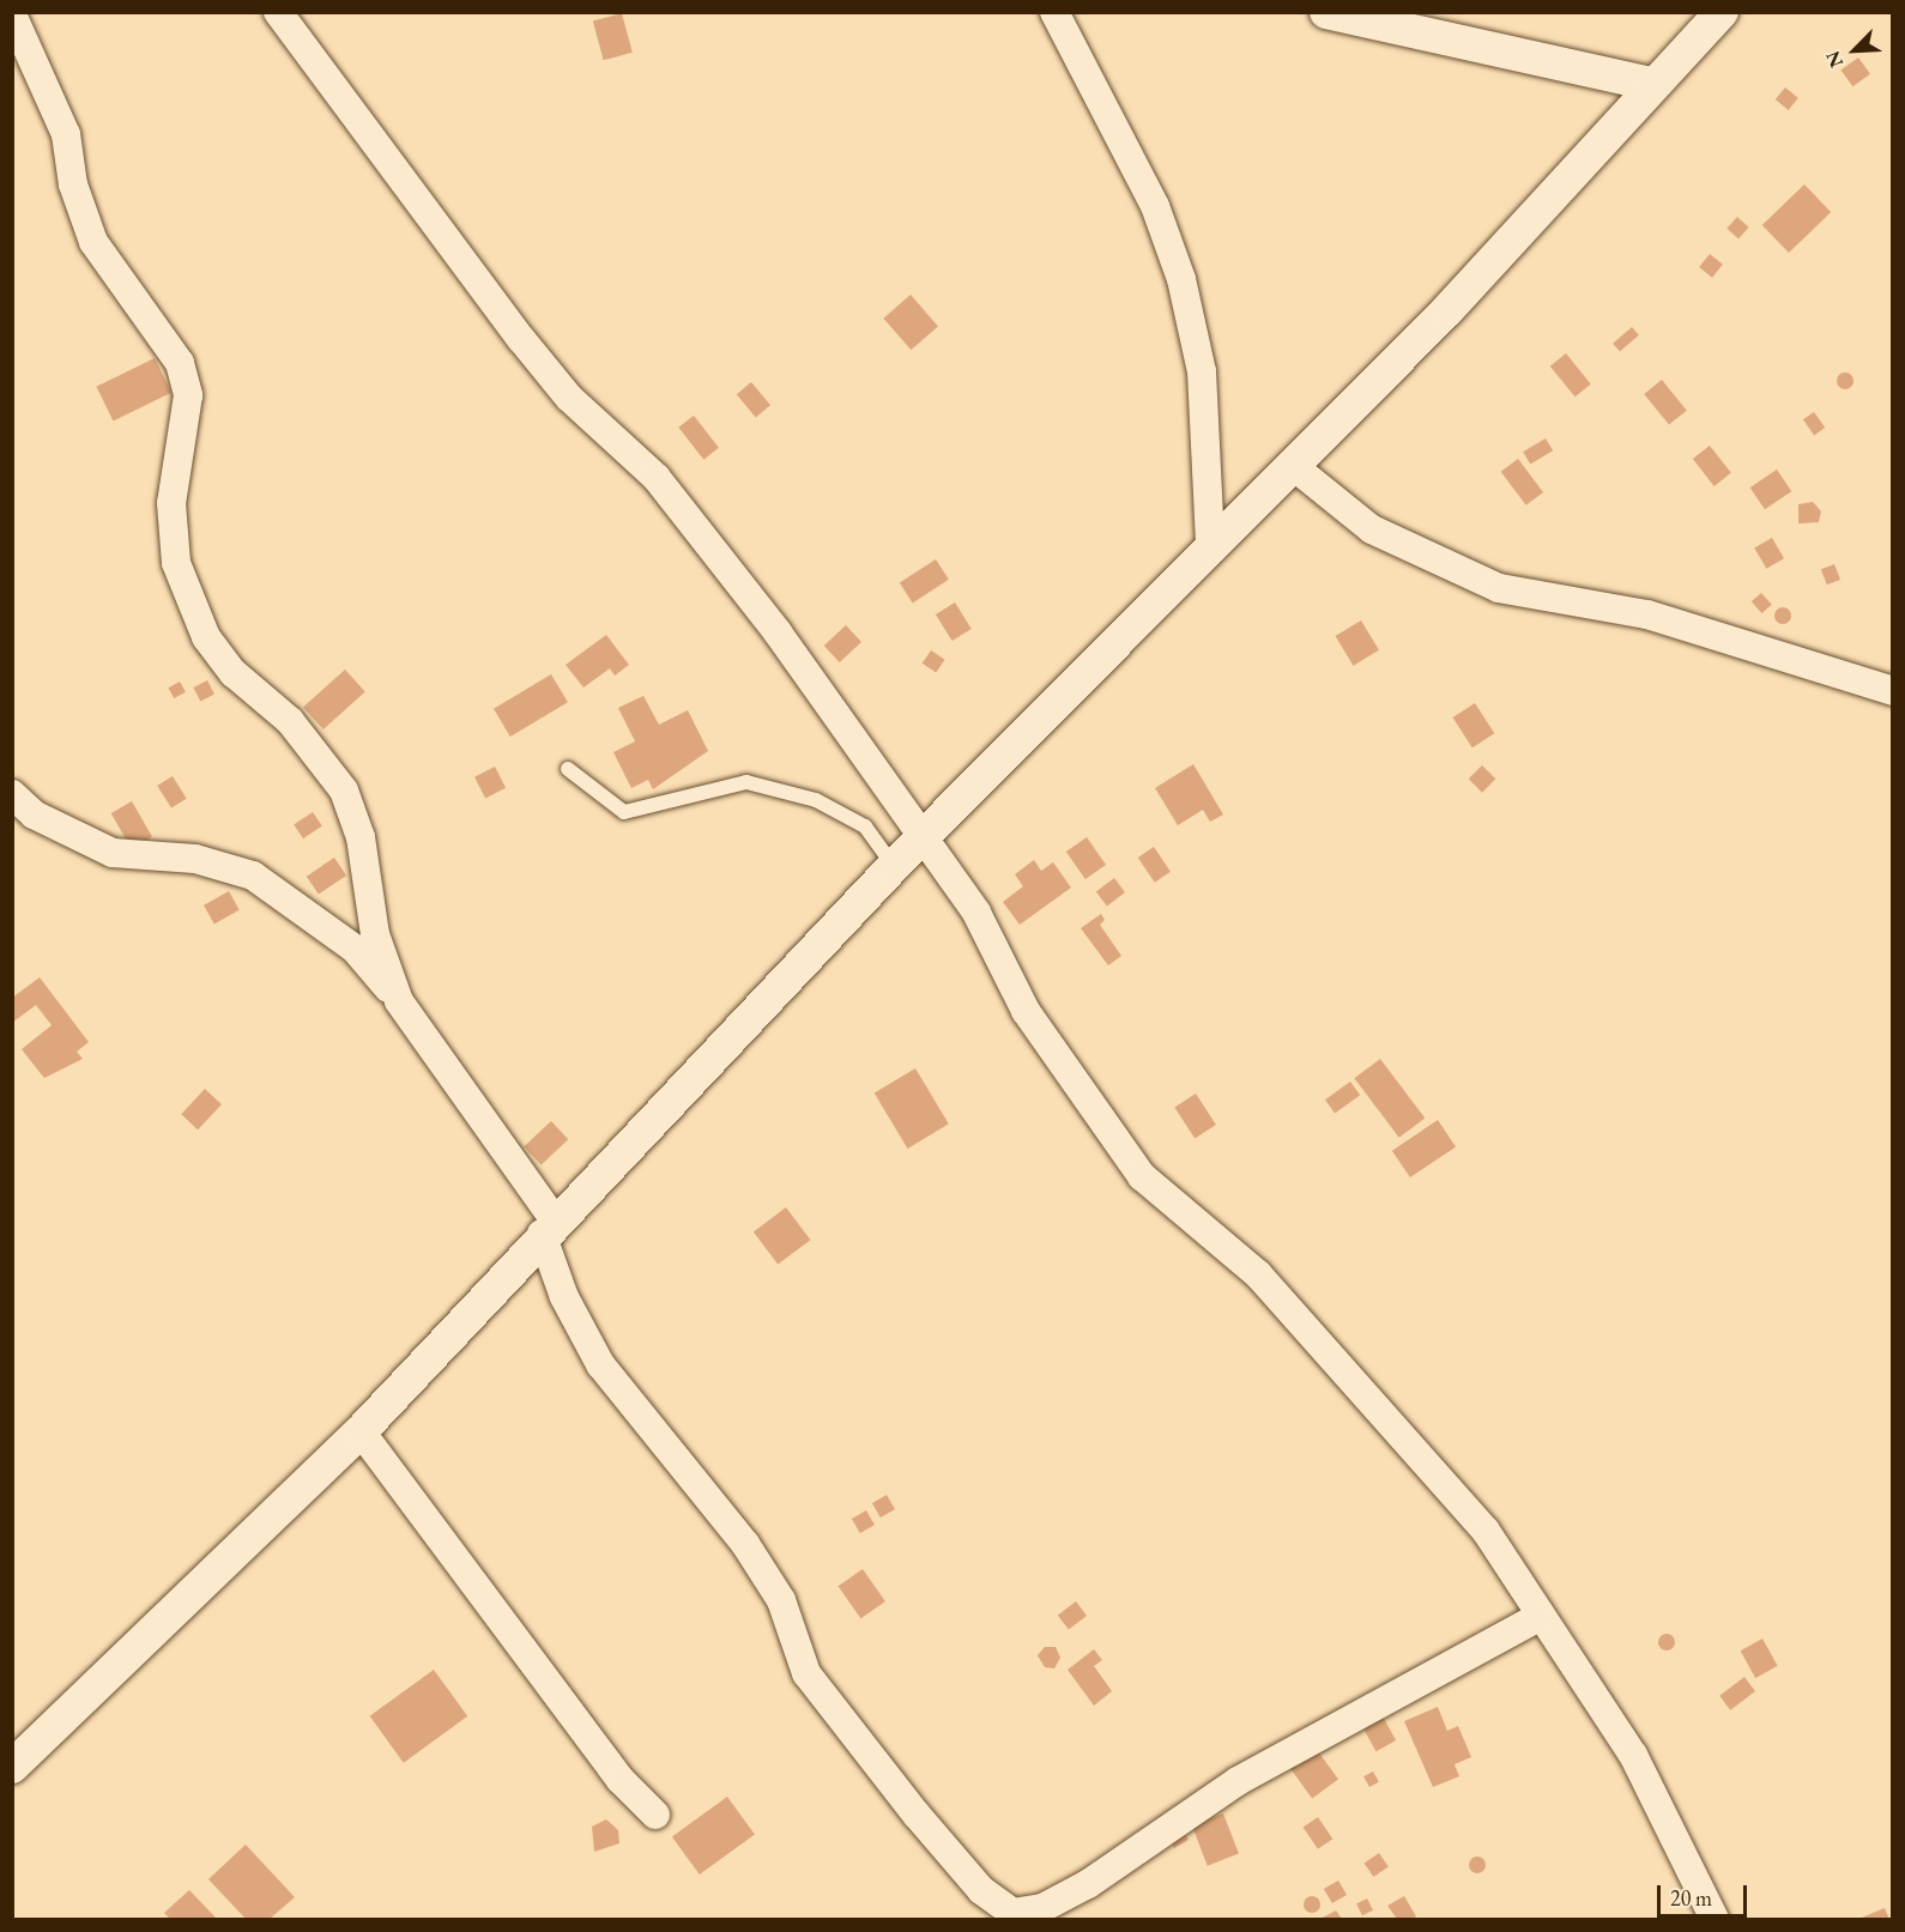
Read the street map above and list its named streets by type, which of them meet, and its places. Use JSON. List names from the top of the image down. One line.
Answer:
{"scale_bar":"20 m","north":"bottom left"}
